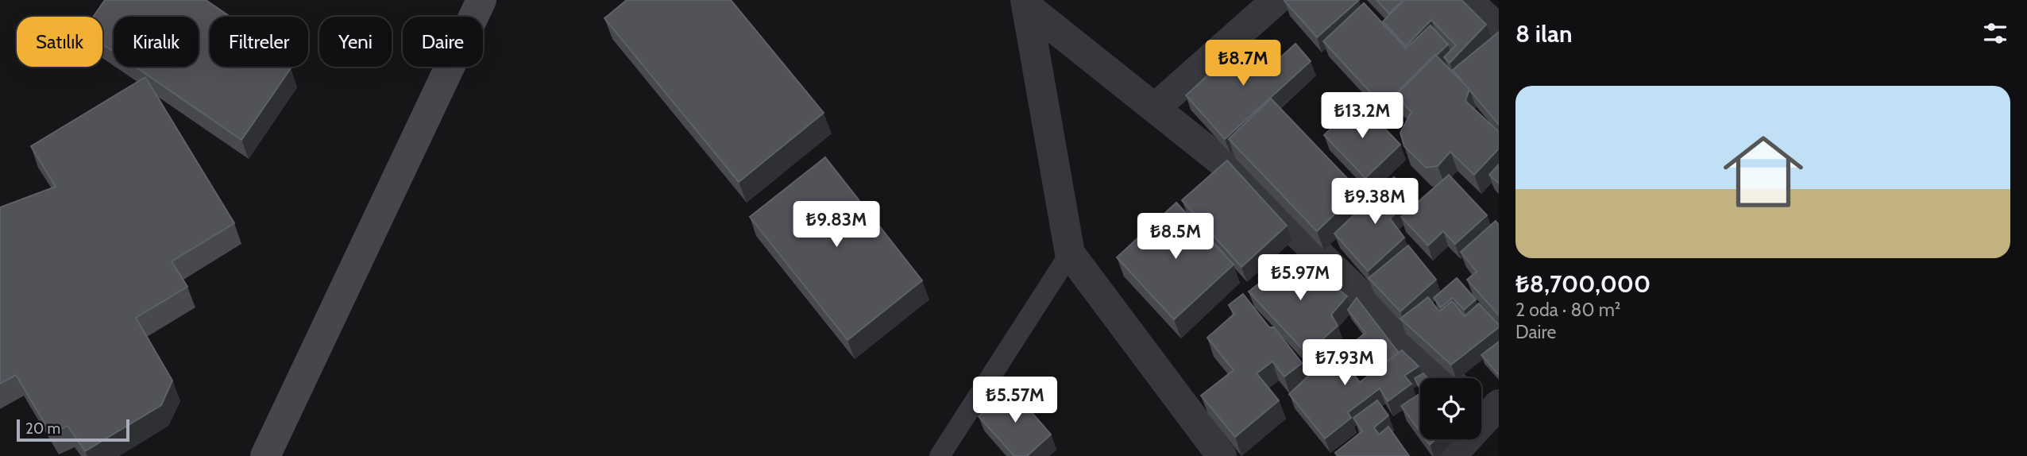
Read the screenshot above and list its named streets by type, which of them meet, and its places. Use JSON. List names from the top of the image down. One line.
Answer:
{"scale_bar":"20 m","page":{"heading":"8 ilan","chip":["Satılık","Kiralık","Filtreler","Yeni","Daire"],"price":["₺8.7M","₺13.2M","₺9.38M","₺9.83M","₺8.5M","₺5.97M","₺7.93M","₺5.57M"],"list":[{"name":"₺8,700,000","note":"2 oda · 80 m² · Daire"}],"scale":"20 m"}}
